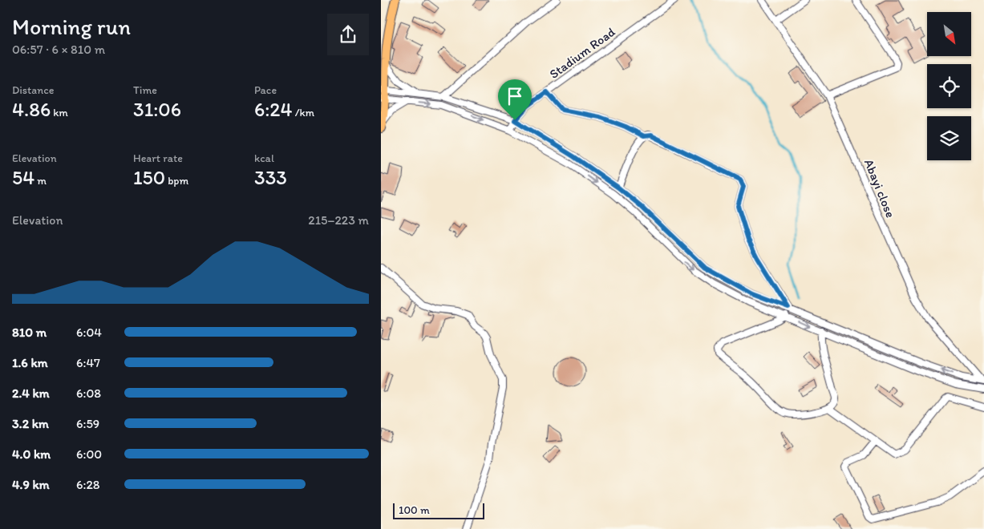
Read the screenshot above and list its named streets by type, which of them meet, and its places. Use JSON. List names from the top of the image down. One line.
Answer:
{"streets":{"street":["Stadium Road","Abayi close"]},"scale_bar":"100 m","north":"bottom right","page":{"heading":["Morning run","06:57 · 6 × 810 m"],"stats":[["Distance","4.86 km"],["Time","31:06"],["Pace","6:24 /km"],["Elevation","54 m"],["Heart rate","150 bpm"],["kcal","333"]],"chart":["Elevation","215–223 m"],"list":[{"name":"810 m","note":"6:04"},{"name":"1.6 km","note":"6:47"},{"name":"2.4 km","note":"6:08"},{"name":"3.2 km","note":"6:59"},{"name":"4.0 km","note":"6:00"},{"name":"4.9 km","note":"6:28"}],"scale":"100 m"}}
